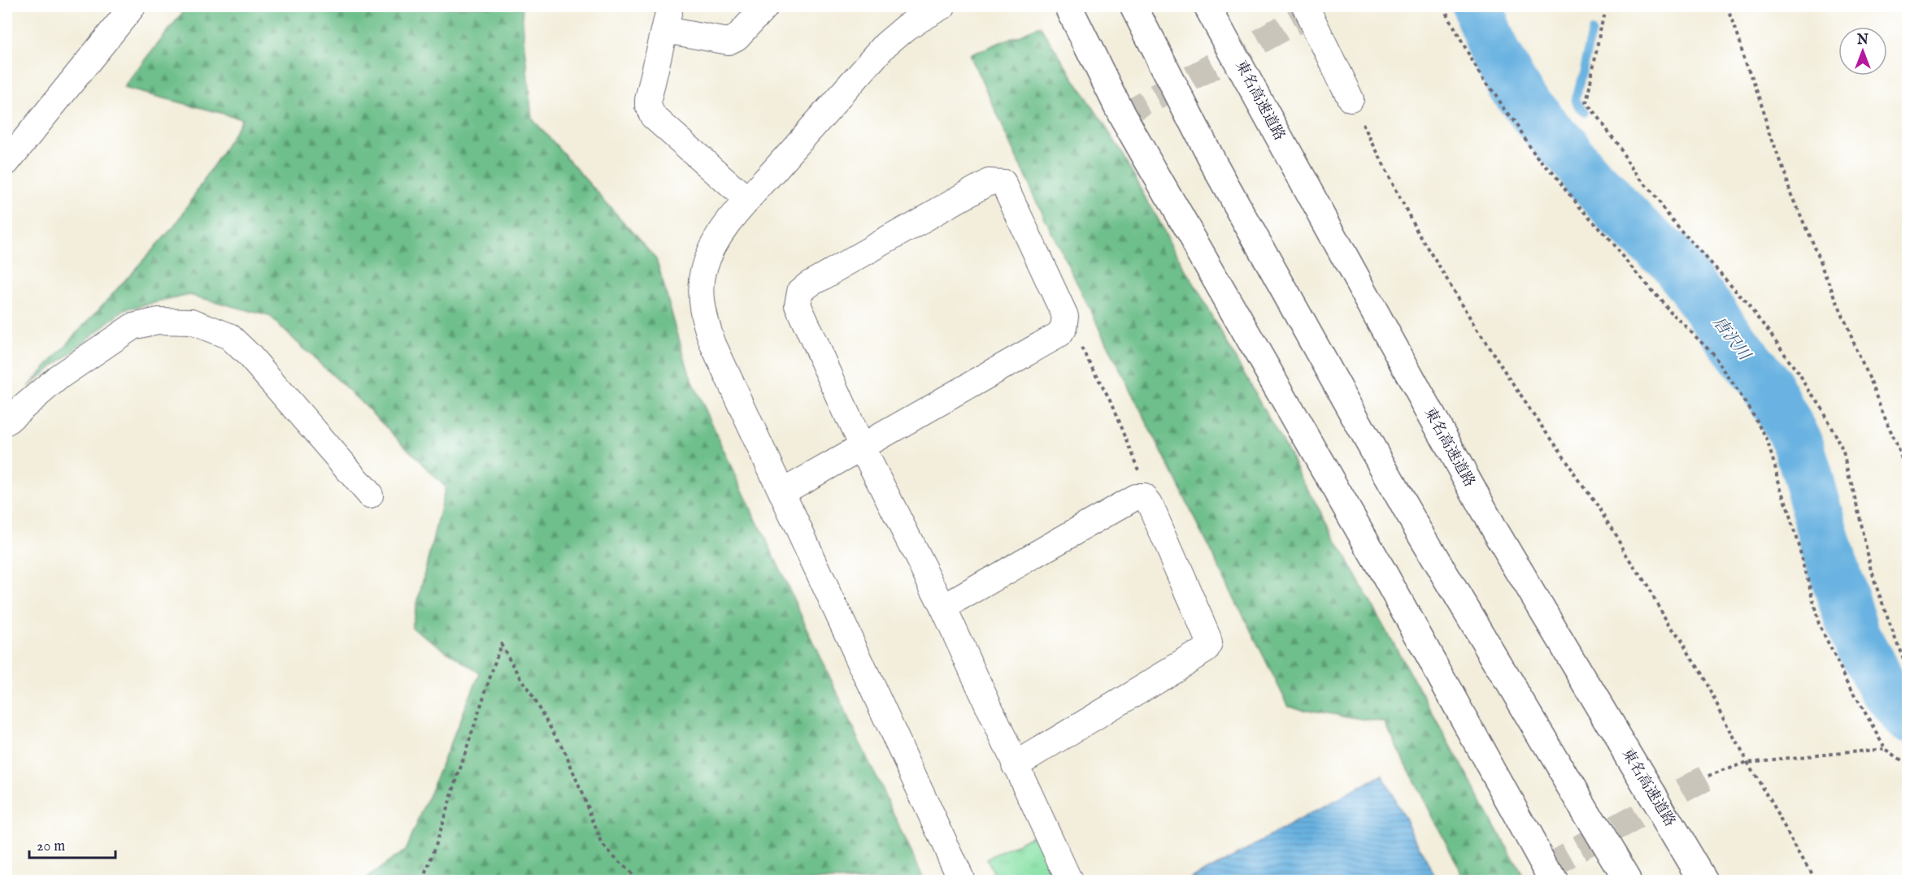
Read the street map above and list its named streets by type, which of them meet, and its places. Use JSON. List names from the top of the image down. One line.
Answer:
{"streets":{"main road":["東名高速道路"]},"water":["唐沢川"],"scale_bar":"20 m","north":"top"}
